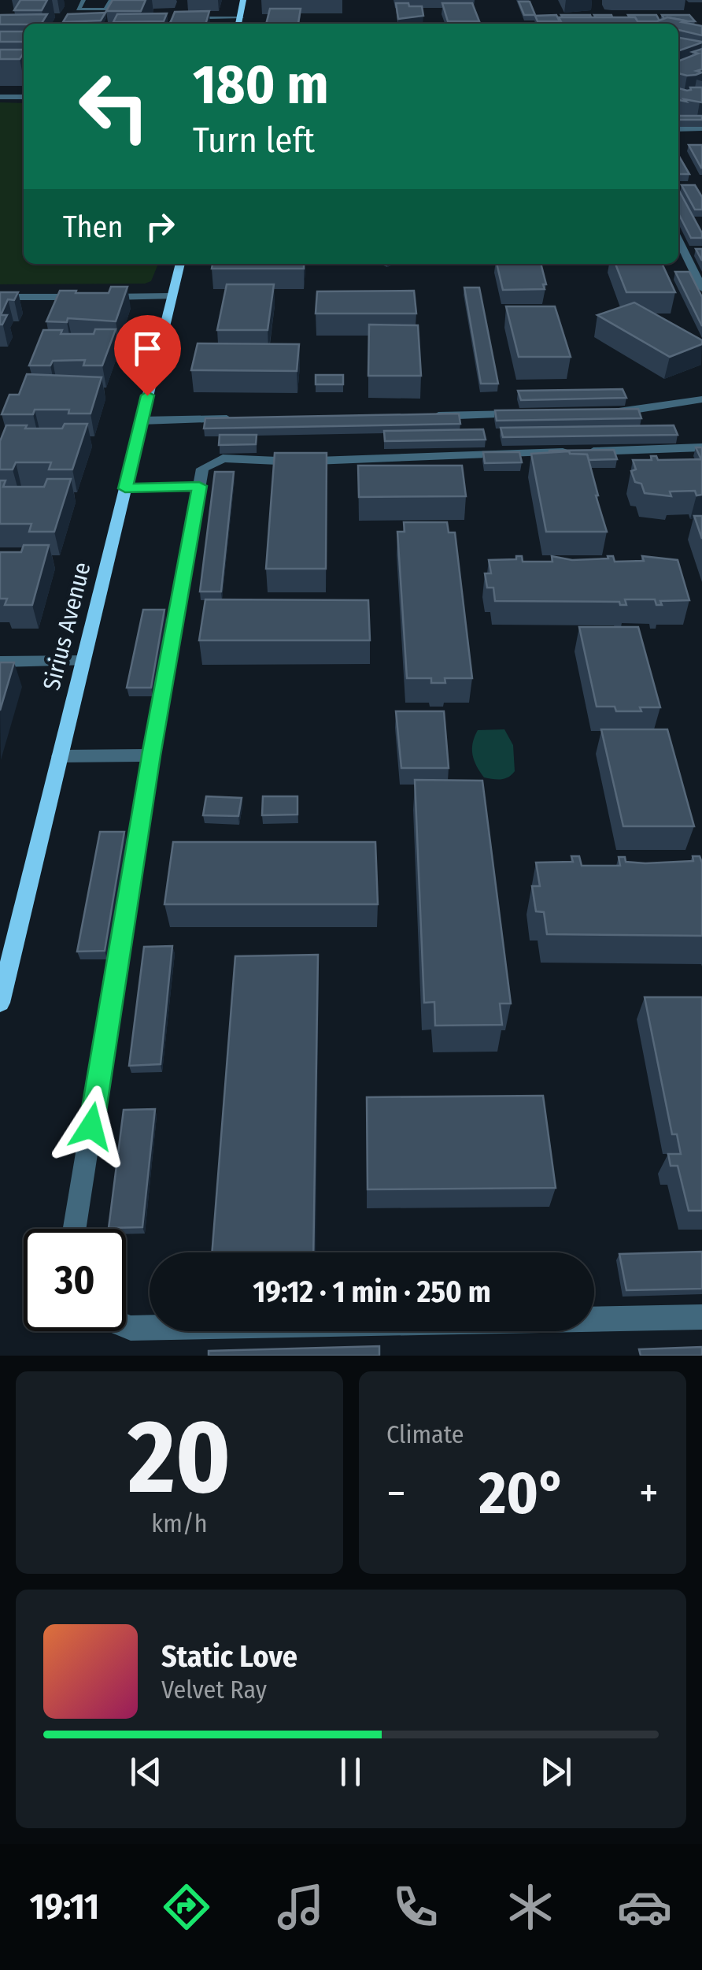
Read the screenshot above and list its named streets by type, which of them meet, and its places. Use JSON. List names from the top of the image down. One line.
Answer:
{"streets":{"street":["Sirius Avenue"]},"page":{"turn":["180 m","Turn left"],"then":"Then","limit":"30","trip":"19:12 · 1 min · 250 m","tile":[["20","km/h"],"Climate"],"heat":["−","20°","+"],"song":["Static Love","Velvet Ray"],"tabs":"19:11"}}
